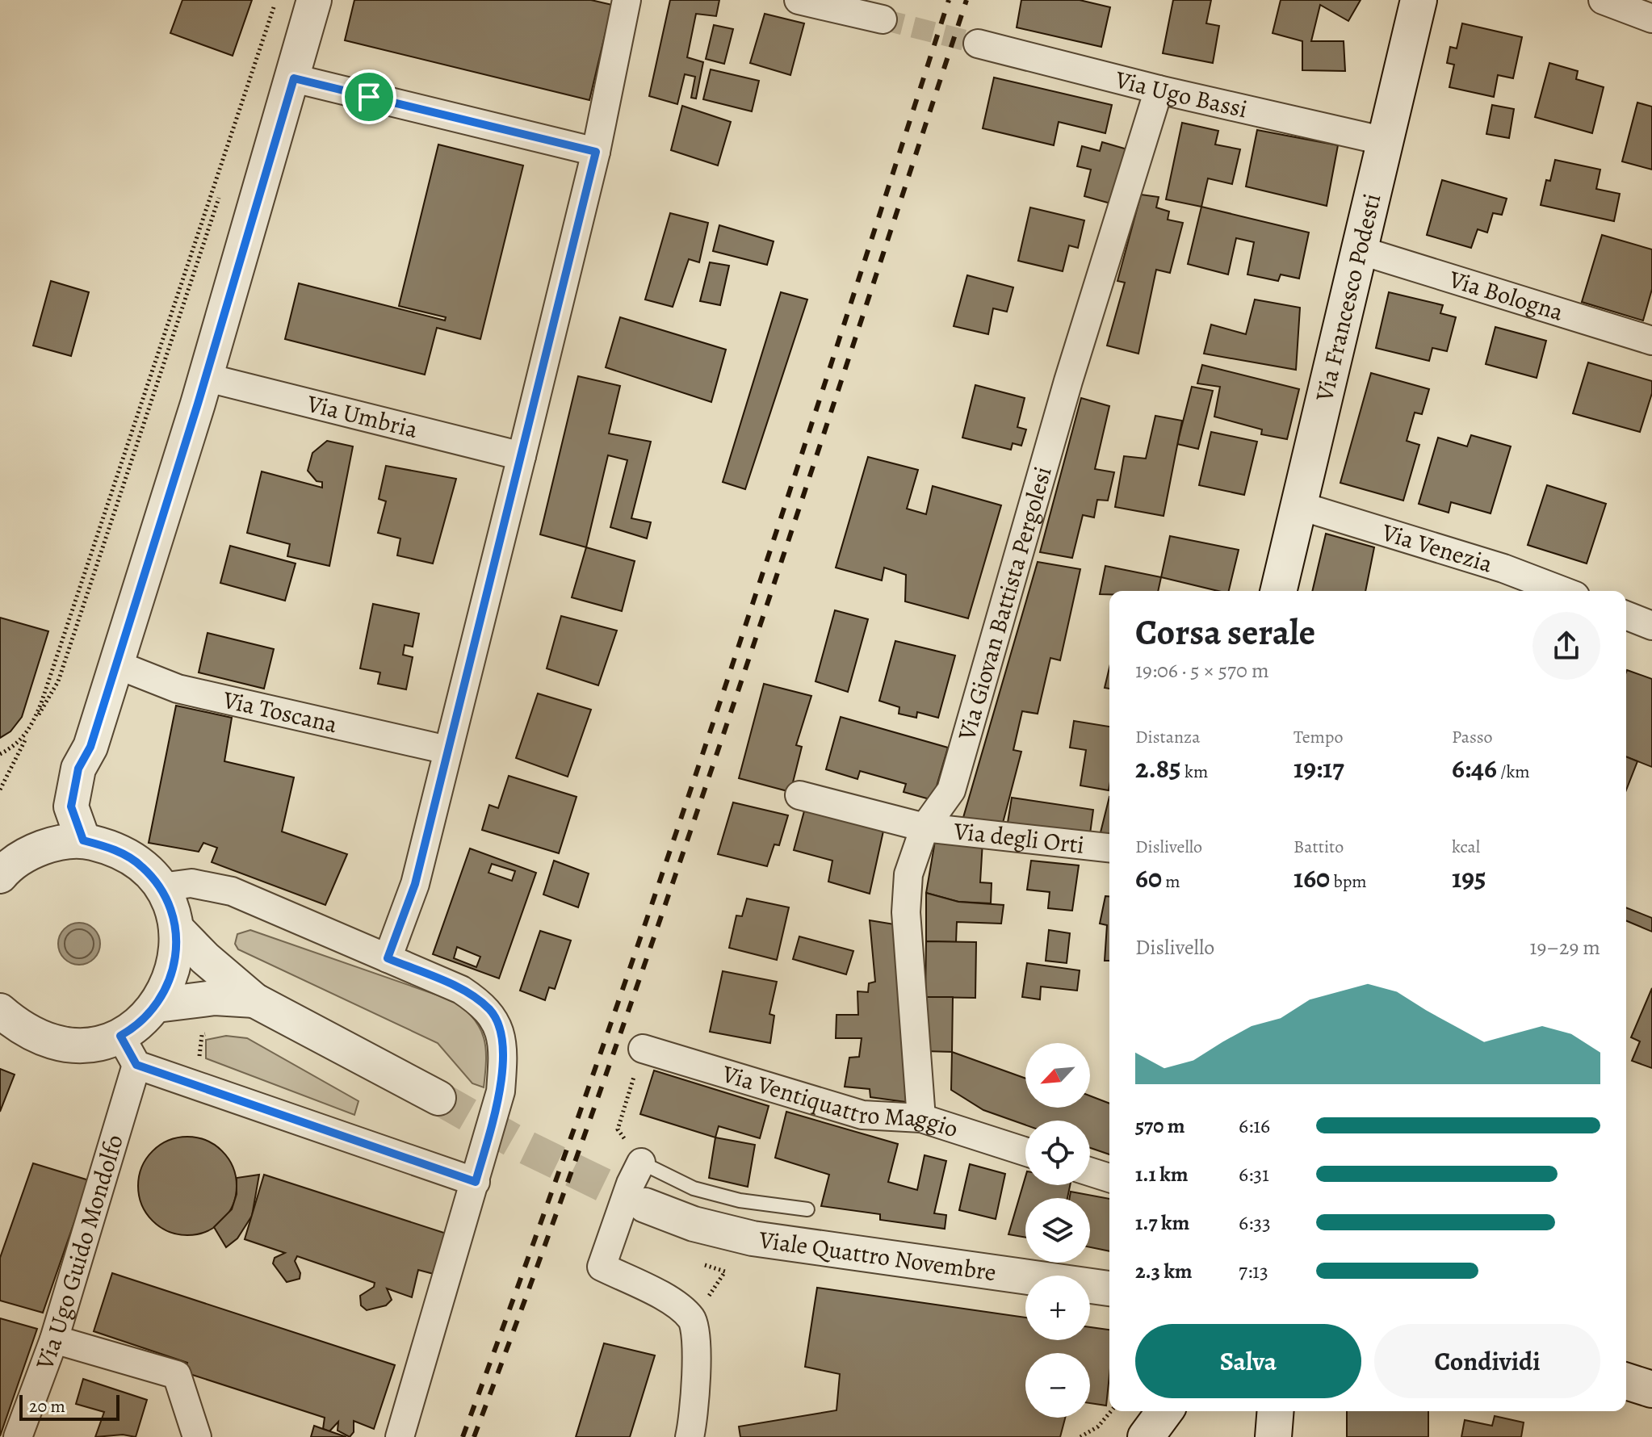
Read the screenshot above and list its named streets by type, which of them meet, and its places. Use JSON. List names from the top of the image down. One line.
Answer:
{"streets":{"main road":["Via Francesco Podesti"],"street":["Via Ugo Bassi","Via Bologna","Via Umbria","Via Venezia","Via Giovan Battista Pergolesi","Via Toscana","Via degli Orti","Via Ventiquattro Maggio","Via Ugo Guido Mondolfo","Viale Quattro Novembre"]},"crossings":[["Via Ugo Bassi","Via Francesco Podesti"],["Via Ugo Bassi","Via Giovan Battista Pergolesi"],["Via Bologna","Via Francesco Podesti"],["Via Francesco Podesti","Via Venezia"],["Via Giovan Battista Pergolesi","Via degli Orti"],["Via Giovan Battista Pergolesi","Via Ventiquattro Maggio"]],"scale_bar":"20 m","north":"bottom left","page":{"heading":["Corsa serale","19:06 · 5 × 570 m"],"stats":[["Distanza","2.85 km"],["Tempo","19:17"],["Passo","6:46 /km"],["Dislivello","60 m"],["Battito","160 bpm"],["kcal","195"]],"chart":["Dislivello","19–29 m"],"map_buttons":["+","−"],"list":[{"name":"570 m","note":"6:16"},{"name":"1.1 km","note":"6:31"},{"name":"1.7 km","note":"6:33"},{"name":"2.3 km","note":"7:13"}],"buttons":["Salva","Condividi"],"scale":"20 m"}}
